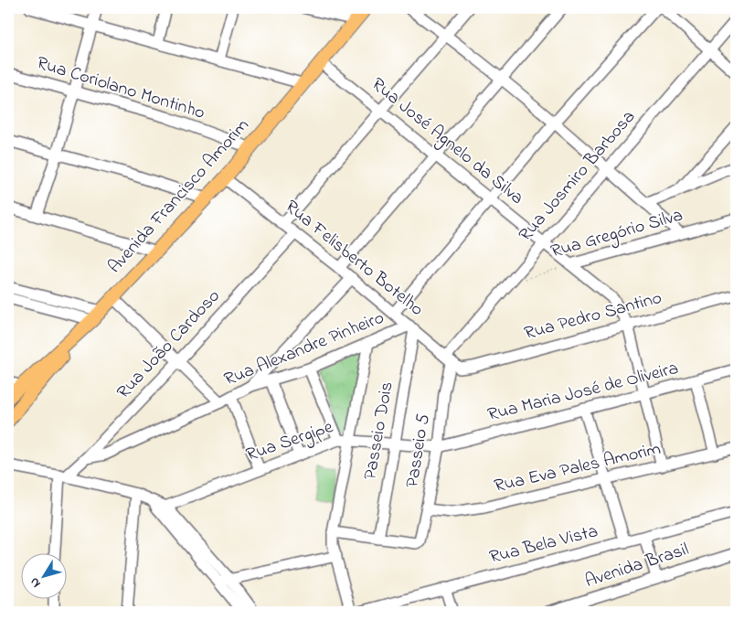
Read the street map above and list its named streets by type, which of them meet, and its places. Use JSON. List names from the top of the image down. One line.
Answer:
{"streets":{"main road":["Avenida Francisco Amorim"],"street":["Rua Coriolano Montinho","Rua José Agnelo da Silva","Rua Josmiro Barbosa","Rua Gregório Silva","Rua Felisberto Botelho","Rua Pedro Santino","Rua João Cardoso","Rua Alexandre Pinheiro","Rua Maria José de Oliveira","Passeio Dois","Rua Sergipe","Passeio 5","Rua Eva Pales Amorim","Rua Bela Vista","Avenida Brasil"]},"crossings":[["Rua Coriolano Montinho","Avenida Francisco Amorim"],["Rua José Agnelo da Silva","Rua Josmiro Barbosa"],["Rua José Agnelo da Silva","Avenida Francisco Amorim"],["Rua José Agnelo da Silva","Rua Gregório Silva"],["Rua José Agnelo da Silva","Rua Pedro Santino"],["Rua José Agnelo da Silva","Rua Maria José de Oliveira"],["Rua José Agnelo da Silva","Rua Eva Pales Amorim"],["Rua Josmiro Barbosa","Rua Felisberto Botelho"],["Rua Josmiro Barbosa","Rua Pedro Santino"],["Rua Josmiro Barbosa","Passeio 5"],["Avenida Francisco Amorim","Rua Felisberto Botelho"],["Rua Felisberto Botelho","Rua Pedro Santino"],["Rua Felisberto Botelho","Rua João Cardoso"],["Rua Felisberto Botelho","Rua Alexandre Pinheiro"],["Rua Felisberto Botelho","Passeio Dois"],["Rua Felisberto Botelho","Passeio 5"],["Rua Pedro Santino","Passeio 5"],["Rua João Cardoso","Rua Alexandre Pinheiro"],["Rua Alexandre Pinheiro","Passeio Dois"],["Rua Maria José de Oliveira","Rua Sergipe"],["Rua Maria José de Oliveira","Passeio 5"],["Passeio Dois","Rua Sergipe"],["Passeio Dois","Passeio 5"],["Rua Sergipe","Passeio 5"],["Passeio 5","Rua Eva Pales Amorim"]],"north":"bottom left"}
